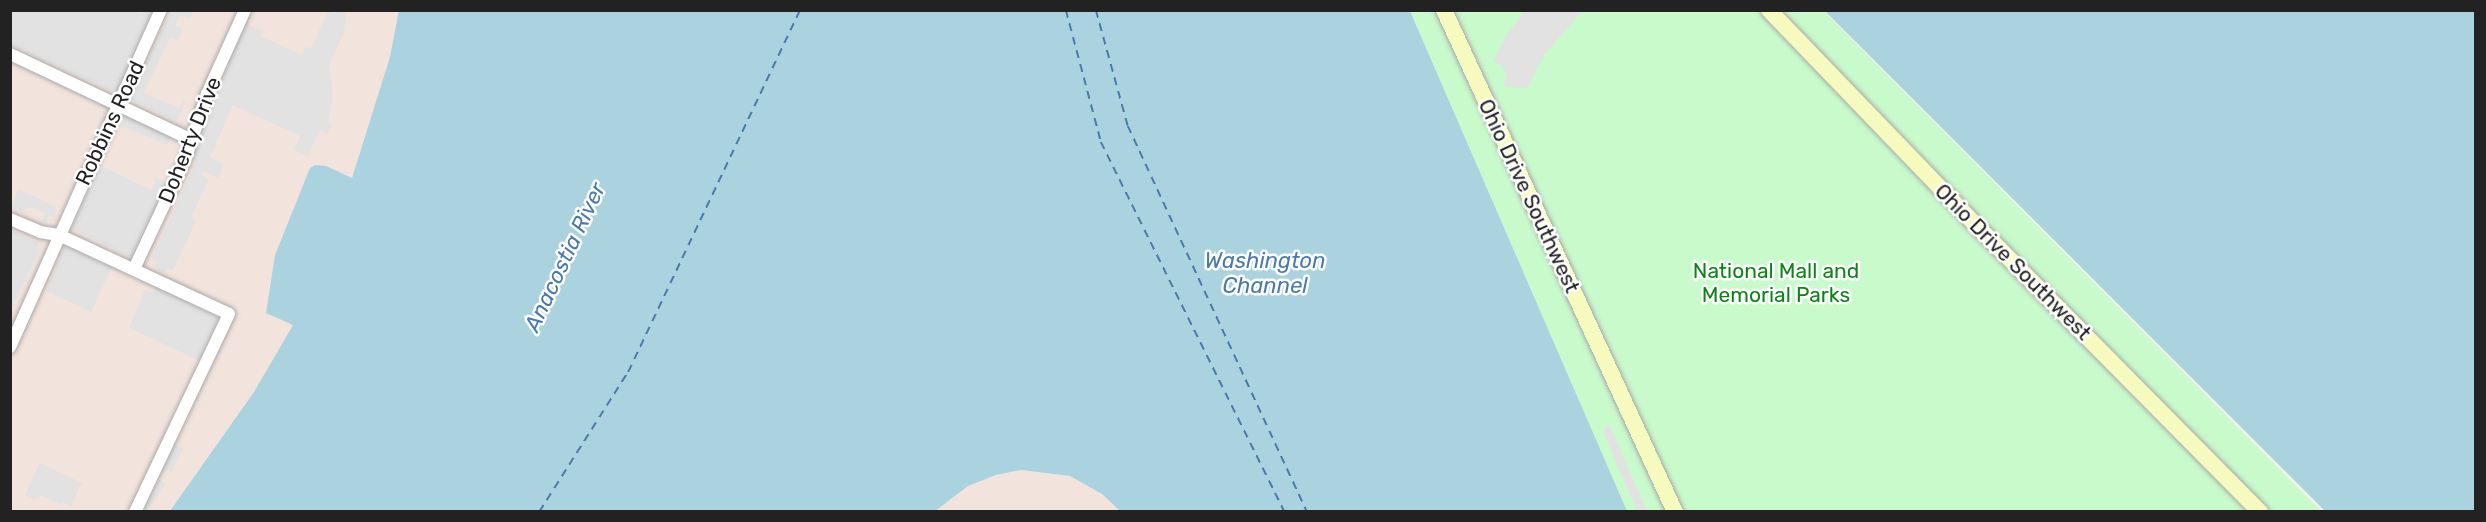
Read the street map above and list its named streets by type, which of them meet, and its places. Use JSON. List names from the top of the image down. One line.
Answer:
{"streets":{"street":["Robbins Road","Doherty Drive","Ohio Drive Southwest"]},"water":["Anacostia River","Washington Channel"],"parks":["National Mall and Memorial Parks"]}
